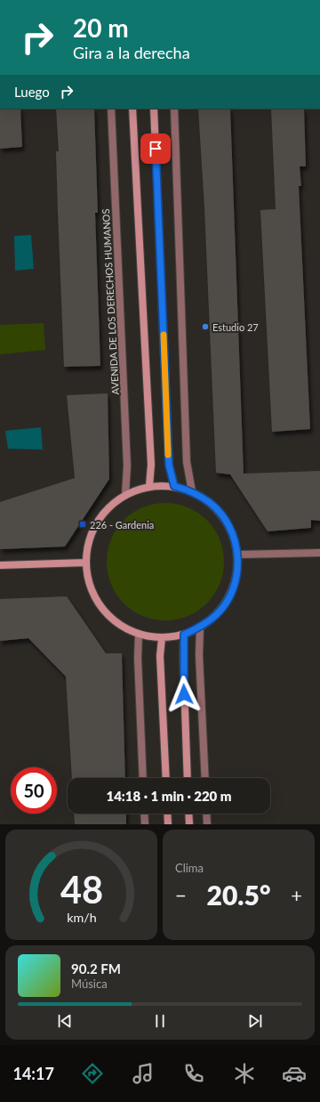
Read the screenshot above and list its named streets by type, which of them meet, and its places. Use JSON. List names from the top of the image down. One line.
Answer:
{"streets":{"street":["AVENIDA DE LOS DERECHOS HUMANOS"]},"places":{"other":["Estudio 27"],"transit":["226 - Gardenia"]},"page":{"turn":["20 m","Gira a la derecha"],"then":"Luego","limit":"50","trip":"14:18 · 1 min · 220 m","tile":"Clima","heat":["−","20.5°","+"],"song":["90.2 FM","Música"],"tabs":"14:17","gauge":["48","km/h"]}}
